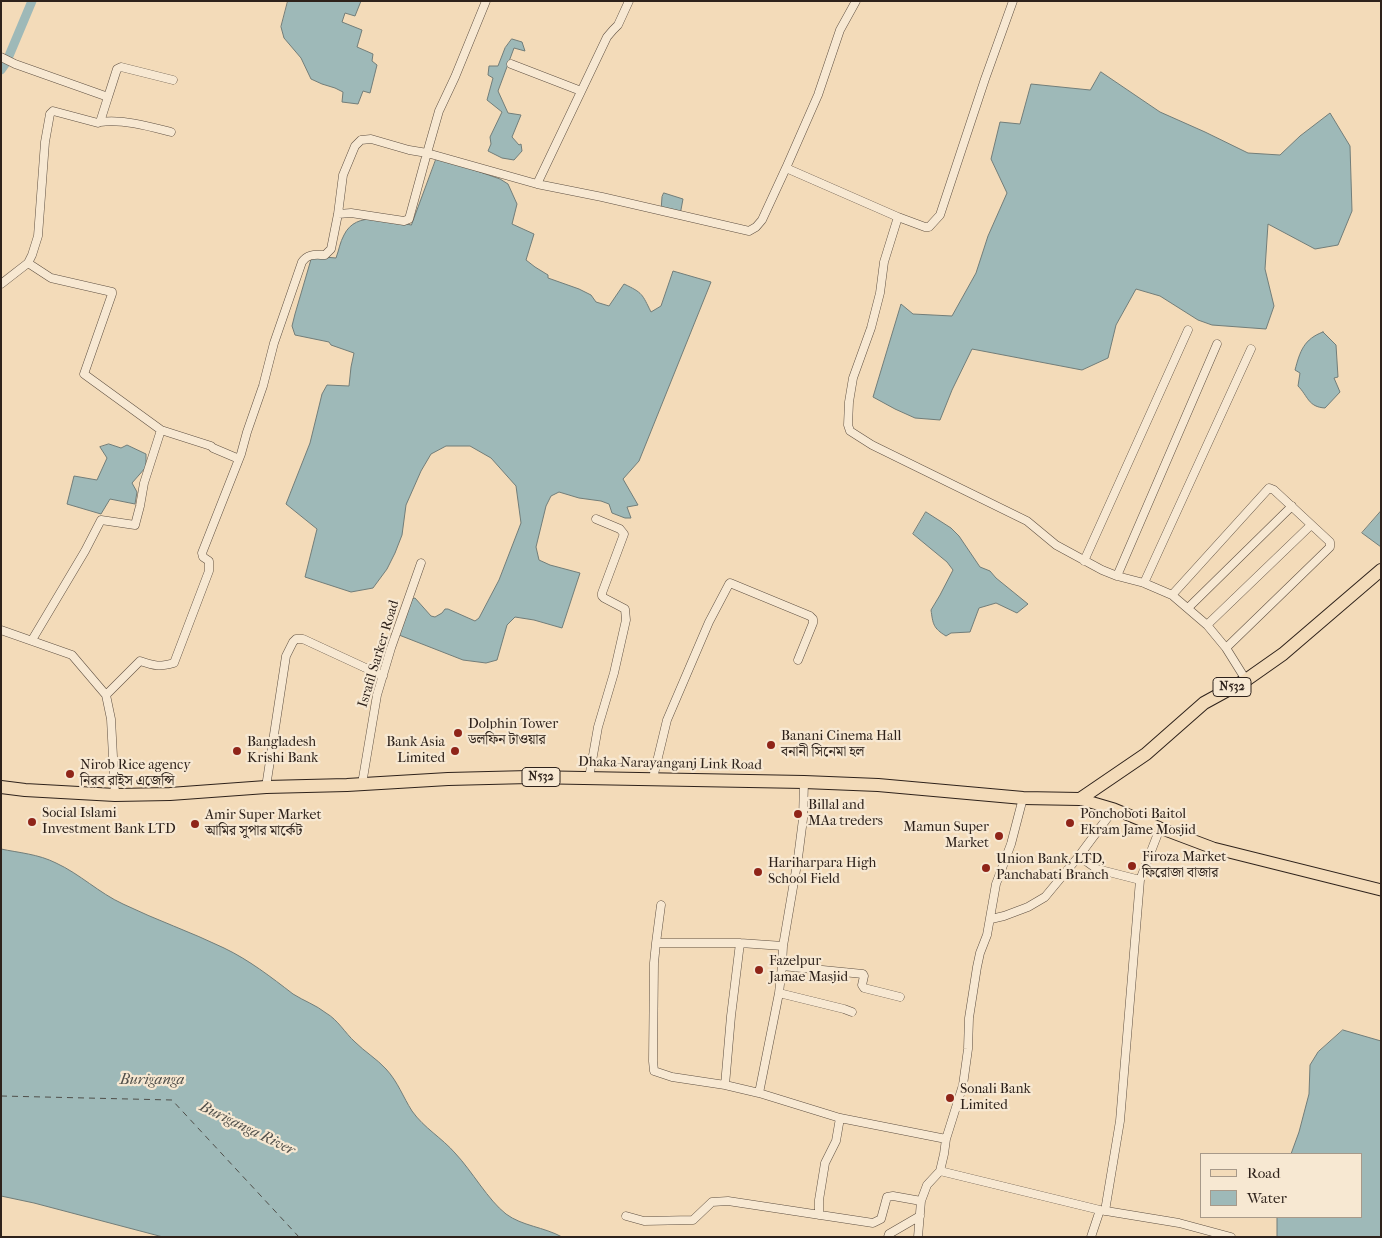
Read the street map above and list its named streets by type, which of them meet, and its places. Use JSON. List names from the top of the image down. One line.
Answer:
{"streets":{"highway":["N532","Dhaka-Narayanganj Link Road"],"street":["Israfil Sarker Road"]},"crossings":[["Israfil Sarker Road","Dhaka-Narayanganj Link Road"],["N532","Dhaka-Narayanganj Link Road"]],"water":["Buriganga","Buriganga River"],"places":["Dolphin Tower ডলফিন টাওয়ার","Banani Cinema Hall বনানী সিনেমা হল","Bangladesh Krishi Bank","Bank Asia Limited","Nirob Rice agency নিরব রাইস এজেন্সি","Billal and MAa treders","Social Islami Investment Bank LTD","Ponchoboti Baitol Ekram Jame Mosjid","Amir Super Market আমির সুপার মার্কেট","Mamun Super Market","Firoza Market ফিরোজা বাজার","Union Bank, LTD, Panchabati Branch","Hariharpara High School Field","Fazelpur Jamae Masjid","Sonali Bank Limited"],"legend":["Road","Water"]}
